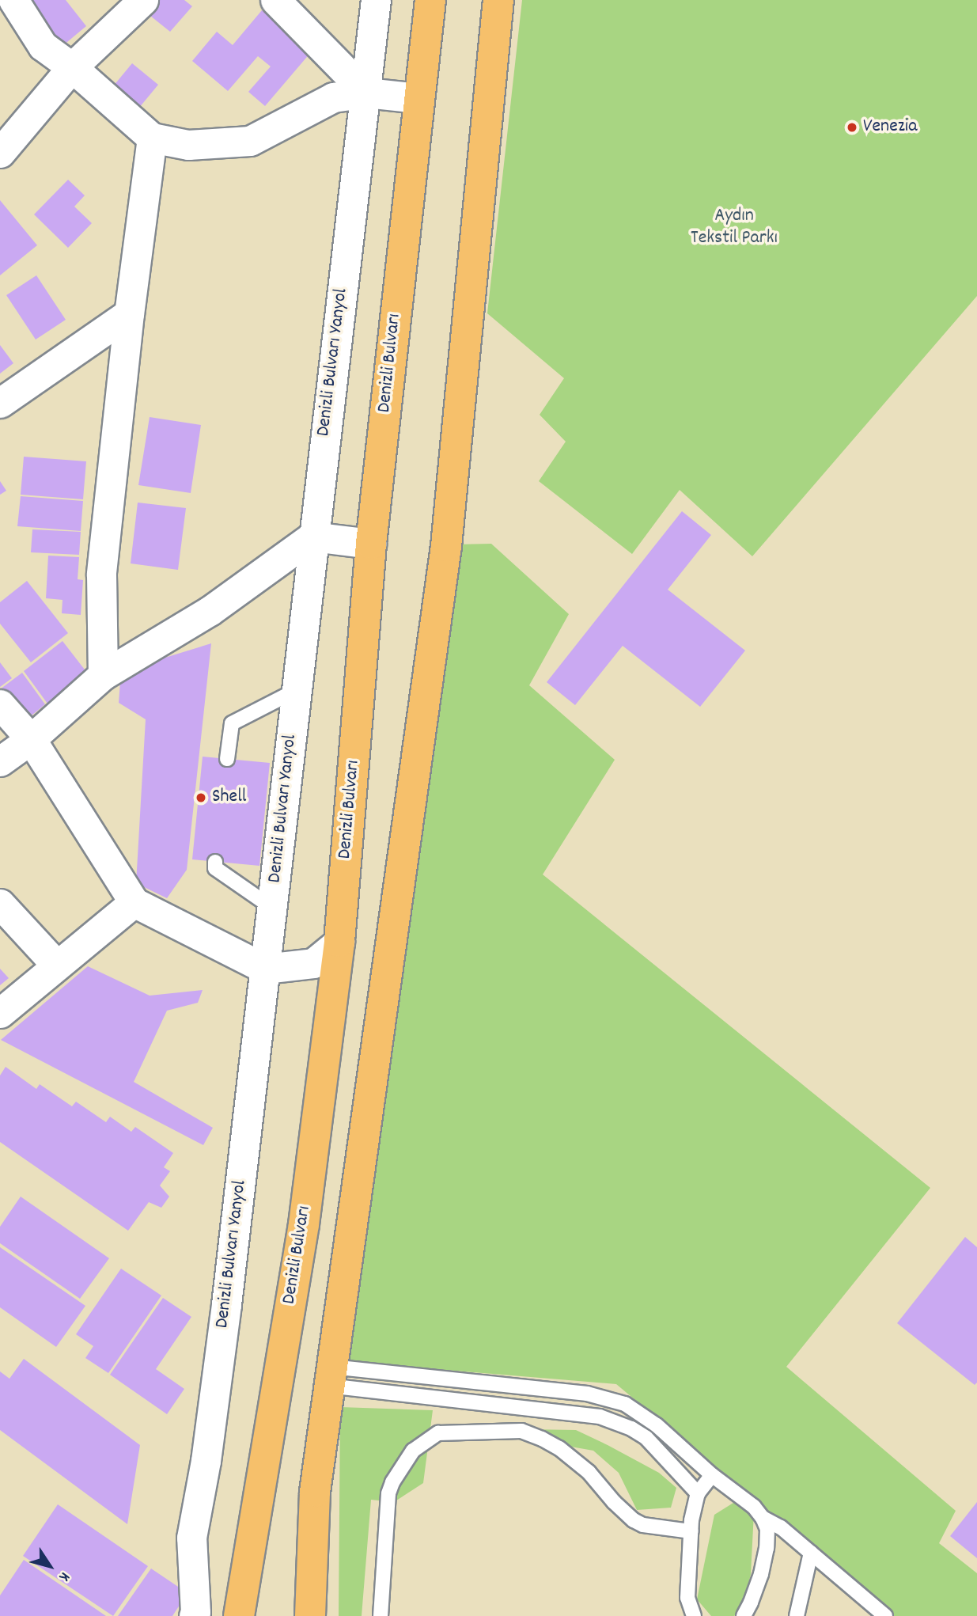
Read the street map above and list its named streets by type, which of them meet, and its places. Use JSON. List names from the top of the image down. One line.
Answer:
{"streets":{"highway":["Denizli Bulvarı"],"street":["Denizli Bulvarı Yanyol"]},"parks":["Aydın Tekstil Parkı"],"places":["Venezia","Shell"],"north":"bottom right"}
